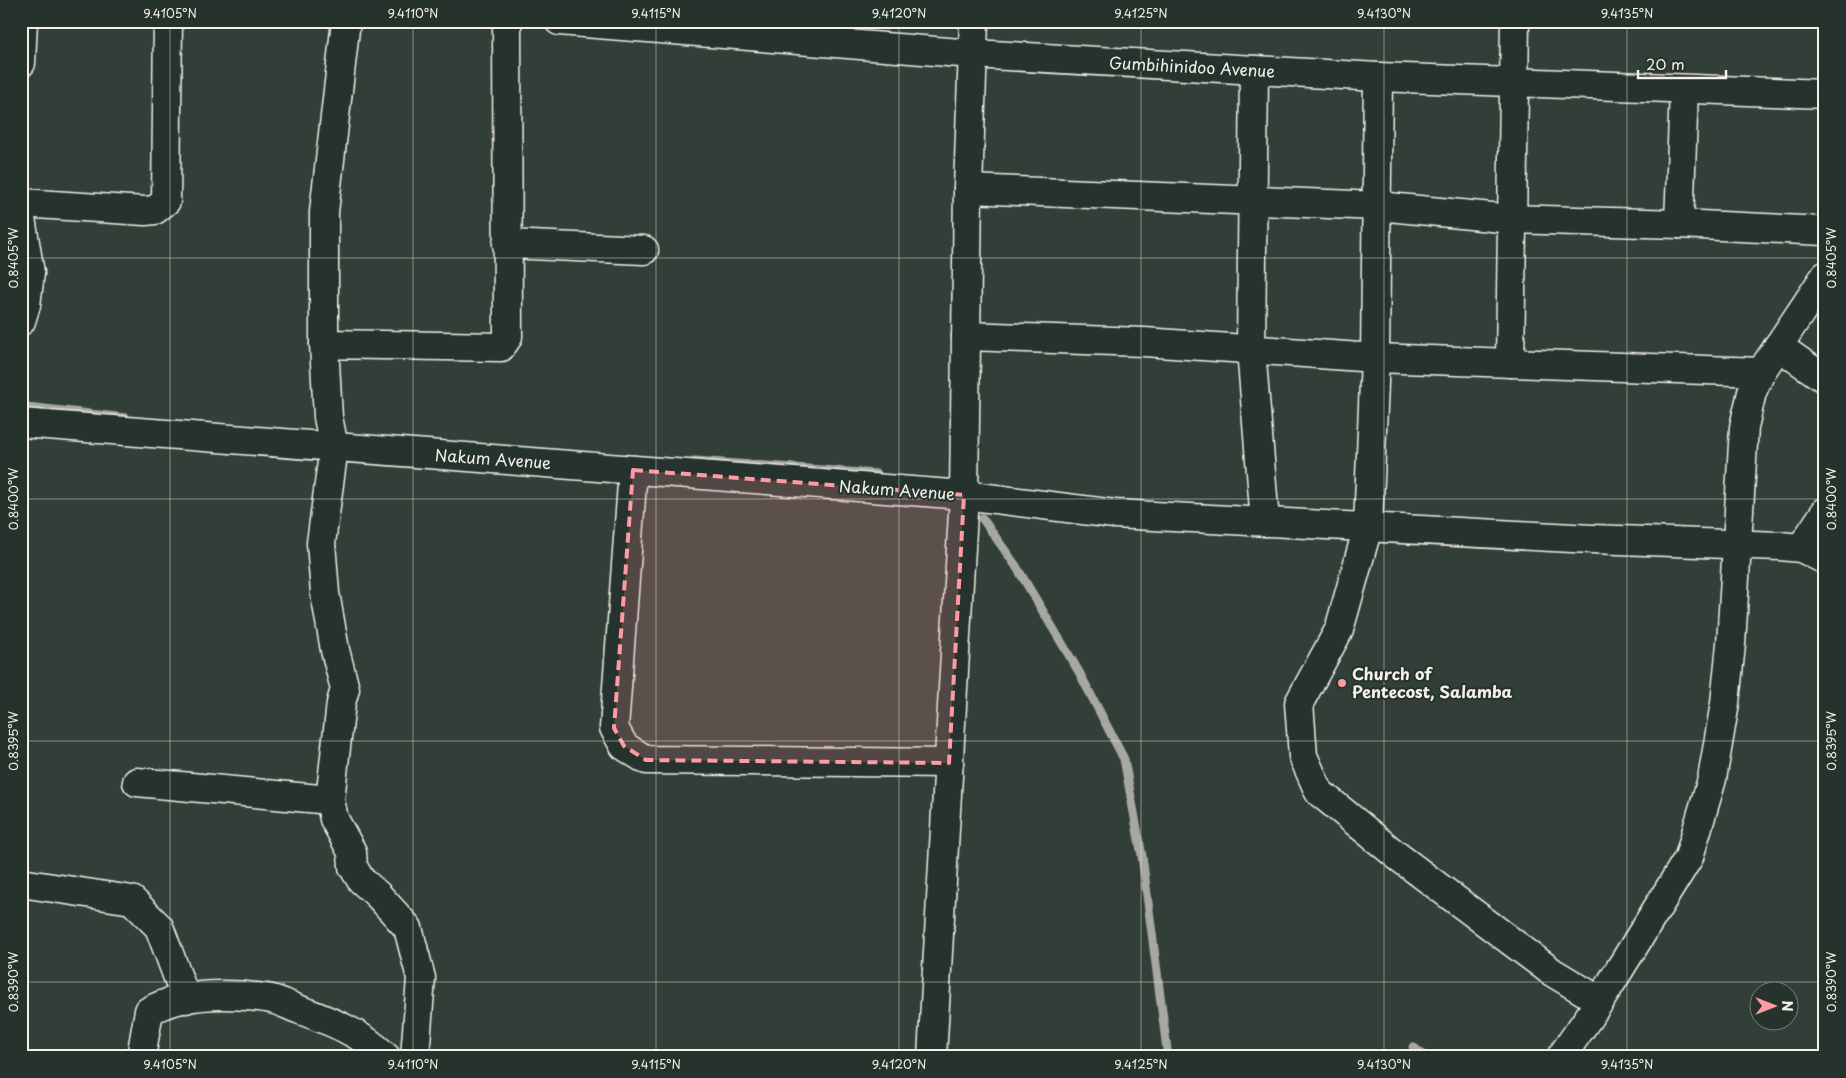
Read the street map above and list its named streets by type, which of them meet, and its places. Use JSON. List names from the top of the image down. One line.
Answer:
{"streets":{"street":["Gumbihinidoo Avenue","Nakum Avenue"]},"places":["Church of Pentecost, Salamba"],"scale_bar":"20 m","north":"right","coordinates":["9.4105°N","9.4110°N","9.4115°N","9.4120°N","9.4125°N","9.4130°N","9.4135°N","0.8405°W","0.8400°W","0.8395°W","0.8390°W"]}
